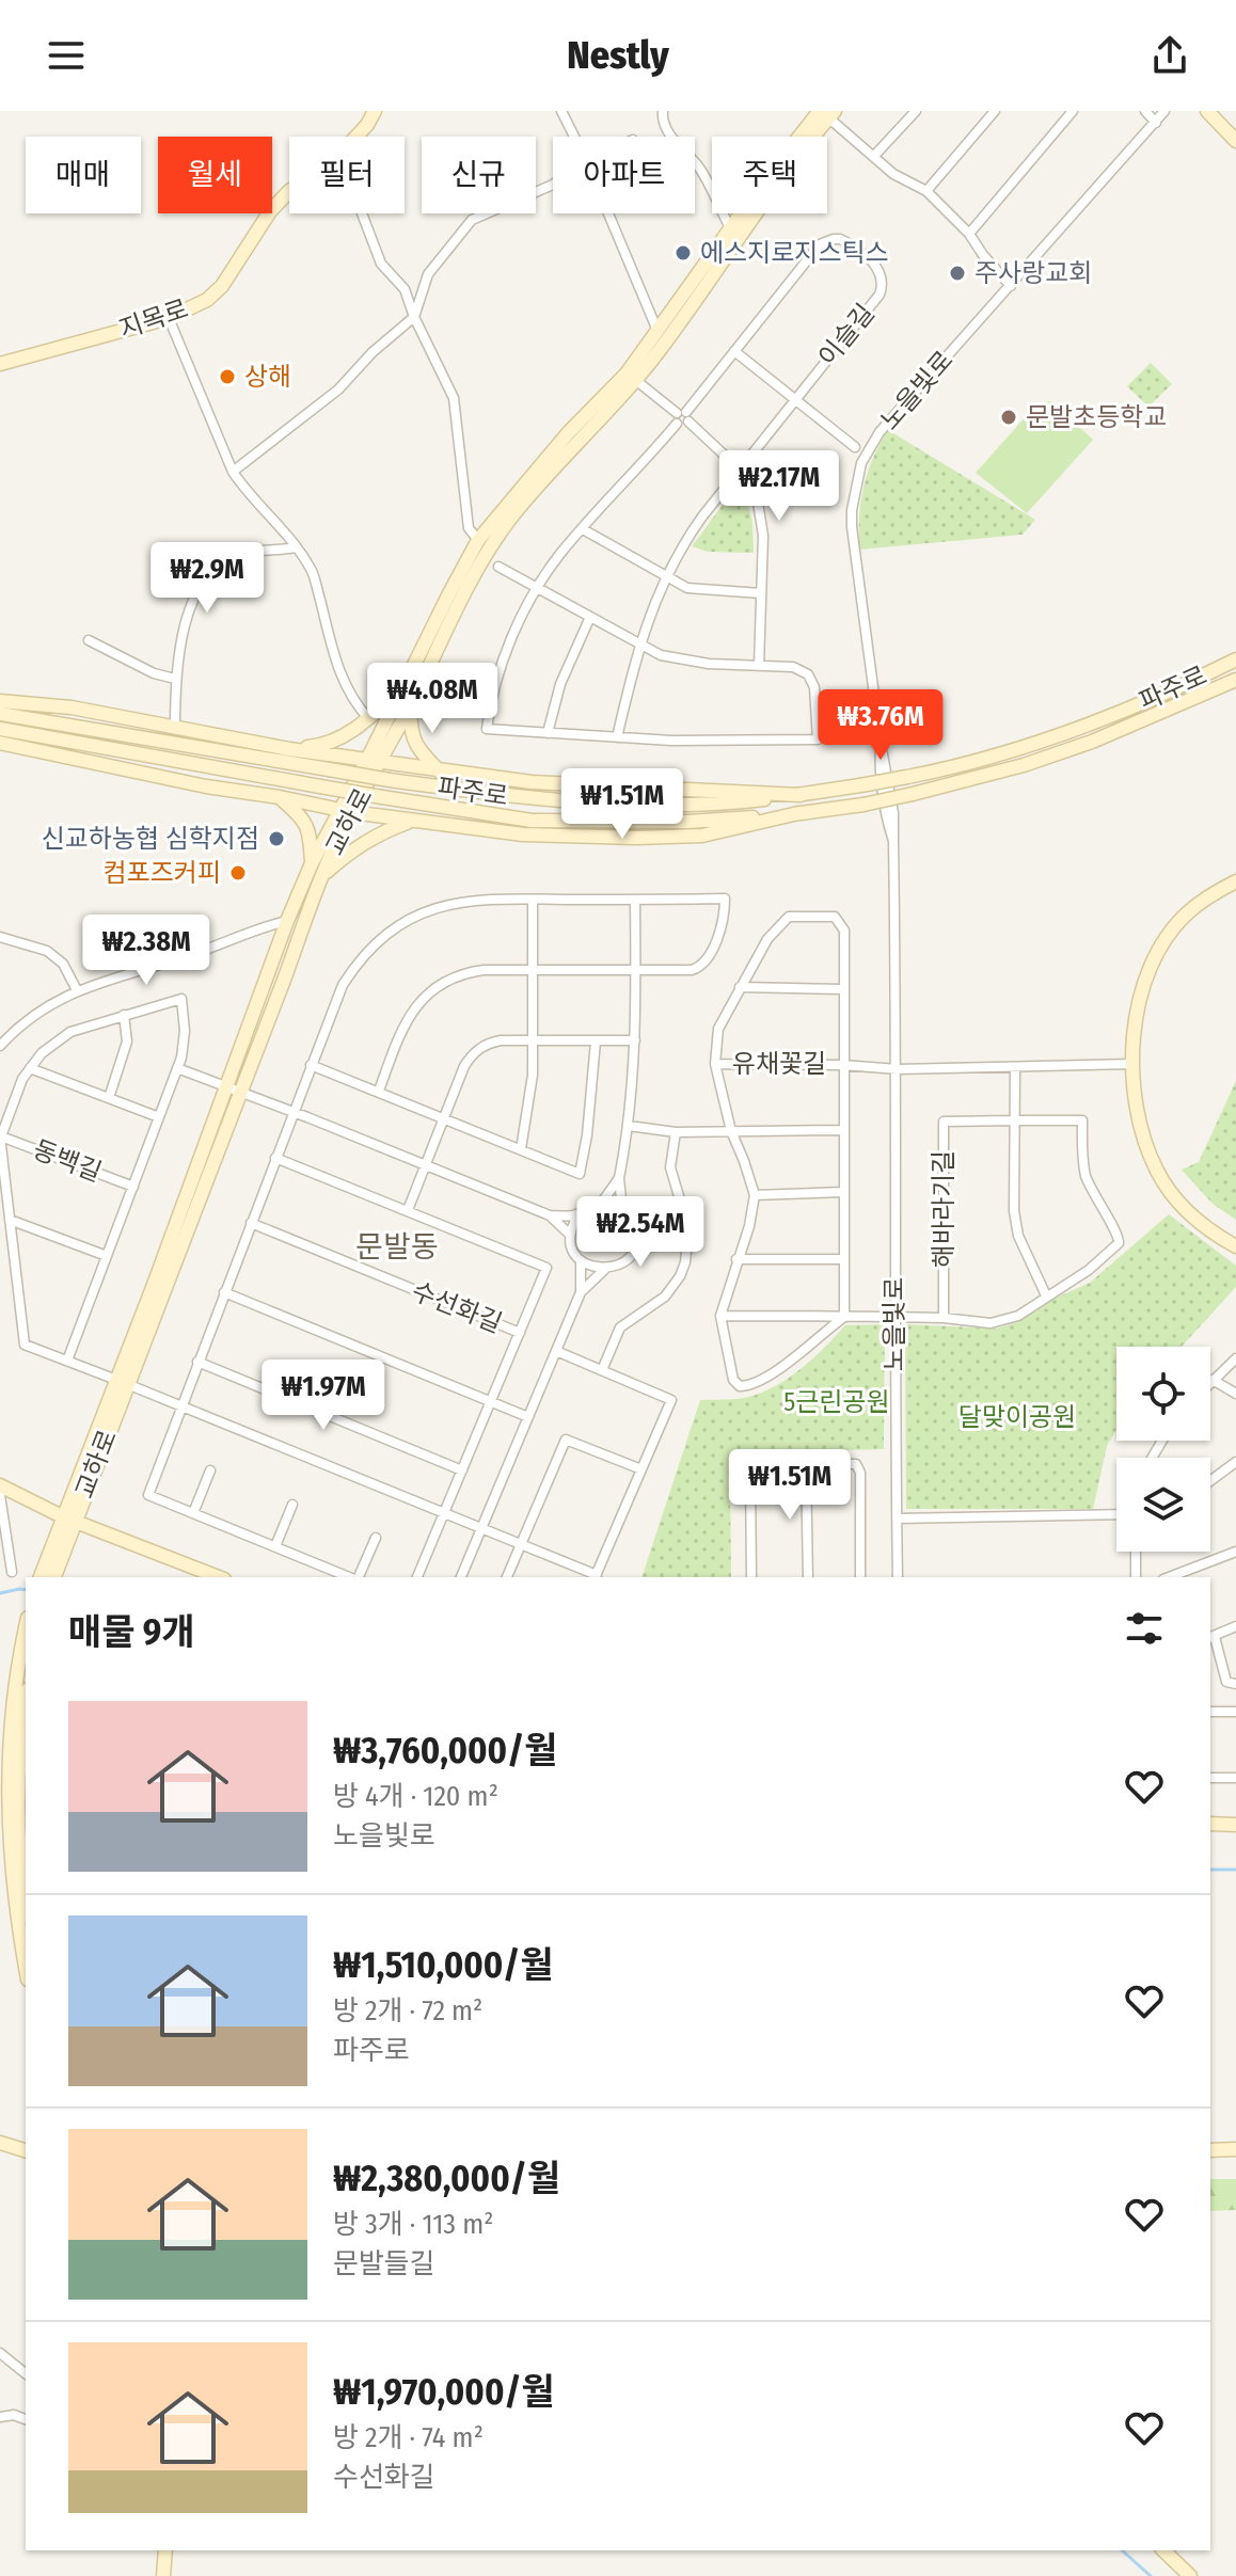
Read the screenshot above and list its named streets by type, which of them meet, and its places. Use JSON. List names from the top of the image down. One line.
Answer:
{"streets":{"street":["지목로","이슬길","노을빛로","파주로","교하로","유채꽃길","동백길","해바라기길","수선화길"]},"crossings":[["노을빛로","유채꽃길"],["노을빛로","해바라기길"],["교하로","동백길"]],"districts":["문발동"],"parks":["5근린공원","달맞이공원"],"places":["에스지로지스틱스","주사랑교회","상해","문발초등학교","신교하농협 심학지점","컴포즈커피"],"page":{"header":"Nestly","chip":["매매","월세","필터","신규","아파트","주택"],"price":["₩2.17M","₩2.9M","₩4.08M","₩3.76M","₩1.51M","₩2.38M","₩2.54M","₩1.97M","₩1.51M"],"heading":"매물 9개","list":[{"name":"₩3,760,000/월","note":"방 4개 · 120 m² · 노을빛로"},{"name":"₩1,510,000/월","note":"방 2개 · 72 m² · 파주로"},{"name":"₩2,380,000/월","note":"방 3개 · 113 m² · 문발들길"},{"name":"₩1,970,000/월","note":"방 2개 · 74 m² · 수선화길"}]}}
